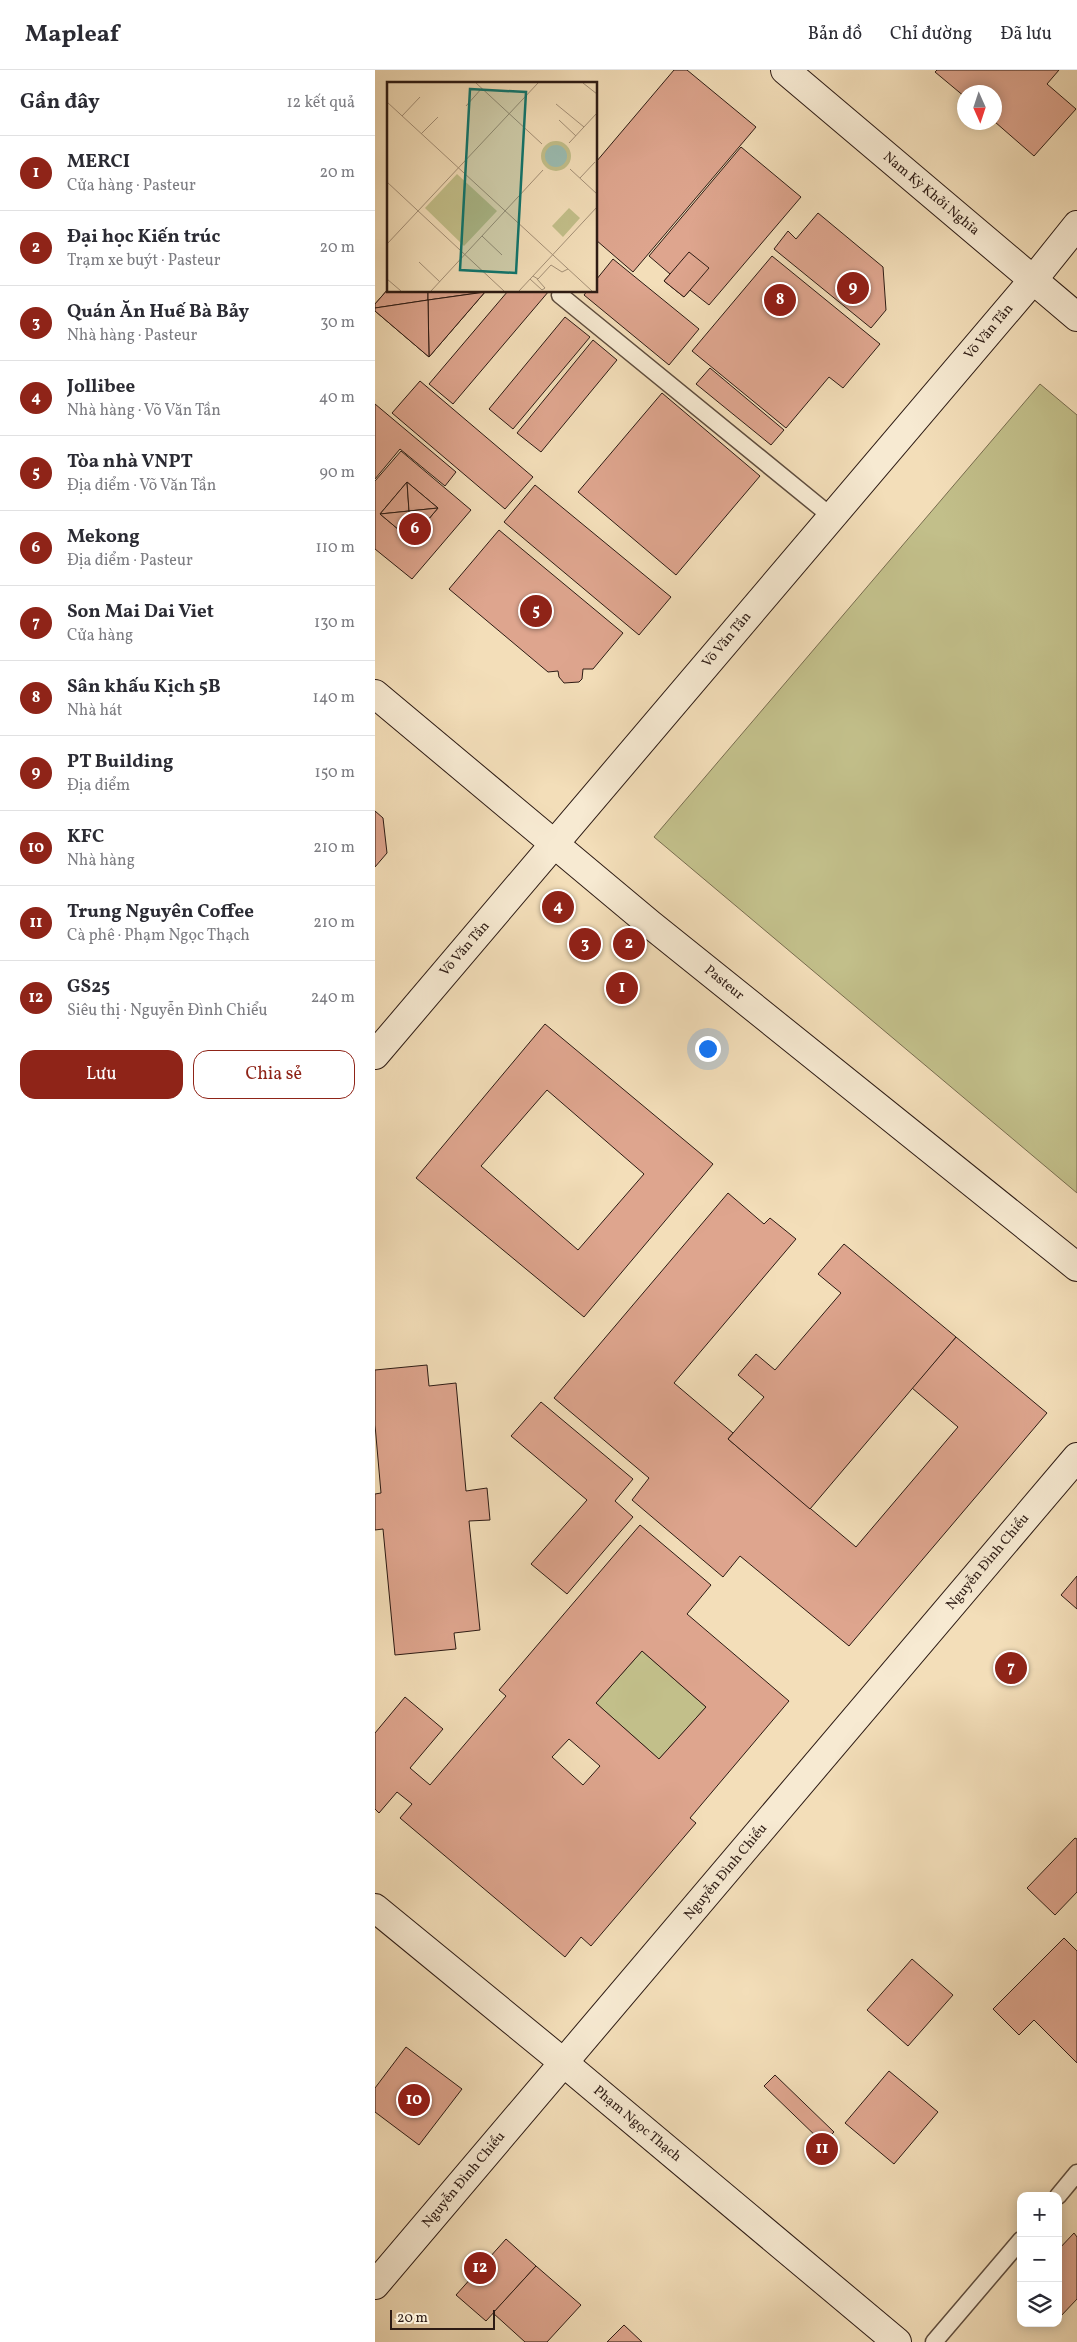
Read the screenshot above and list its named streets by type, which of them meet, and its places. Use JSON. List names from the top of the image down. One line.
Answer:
{"streets":{"main road":["Nam Kỳ Khởi Nghĩa","Võ Văn Tần","Pasteur","Nguyễn Đình Chiểu","Phạm Ngọc Thạch"]},"crossings":[["Nam Kỳ Khởi Nghĩa","Võ Văn Tần"],["Võ Văn Tần","Pasteur"],["Nguyễn Đình Chiểu","Phạm Ngọc Thạch"]],"scale_bar":"20 m","north":"bottom","page":{"header":"Mapleaf","nav":["Bản đồ","Chỉ đường","Đã lưu"],"heading":["Gần đây","12 kết quả"],"list":[{"mark":"1","name":"MERCI","note":"Cửa hàng · Pasteur","value":"20 m"},{"mark":"2","name":"Đại học Kiến trúc","note":"Trạm xe buýt · Pasteur","value":"20 m"},{"mark":"3","name":"Quán Ăn Huế Bà Bảy","note":"Nhà hàng · Pasteur","value":"30 m"},{"mark":"4","name":"Jollibee","note":"Nhà hàng · Võ Văn Tần","value":"40 m"},{"mark":"5","name":"Tòa nhà VNPT","note":"Địa điểm · Võ Văn Tần","value":"90 m"},{"mark":"6","name":"Mekong","note":"Địa điểm · Pasteur","value":"110 m"},{"mark":"7","name":"Son Mai Dai Viet","note":"Cửa hàng","value":"130 m"},{"mark":"8","name":"Sân khấu Kịch 5B","note":"Nhà hát","value":"140 m"},{"mark":"9","name":"PT Building","note":"Địa điểm","value":"150 m"},{"mark":"10","name":"KFC","note":"Nhà hàng","value":"210 m"},{"mark":"11","name":"Trung Nguyên Coffee","note":"Cà phê · Phạm Ngọc Thạch","value":"210 m"},{"mark":"12","name":"GS25","note":"Siêu thị · Nguyễn Đình Chiểu","value":"240 m"}],"pins":["9","8","6","5","4","2","3","1","7","10","11","12"],"buttons":["Lưu","Chia sẻ"],"map_buttons":["+","−"],"scale":"20 m"}}
